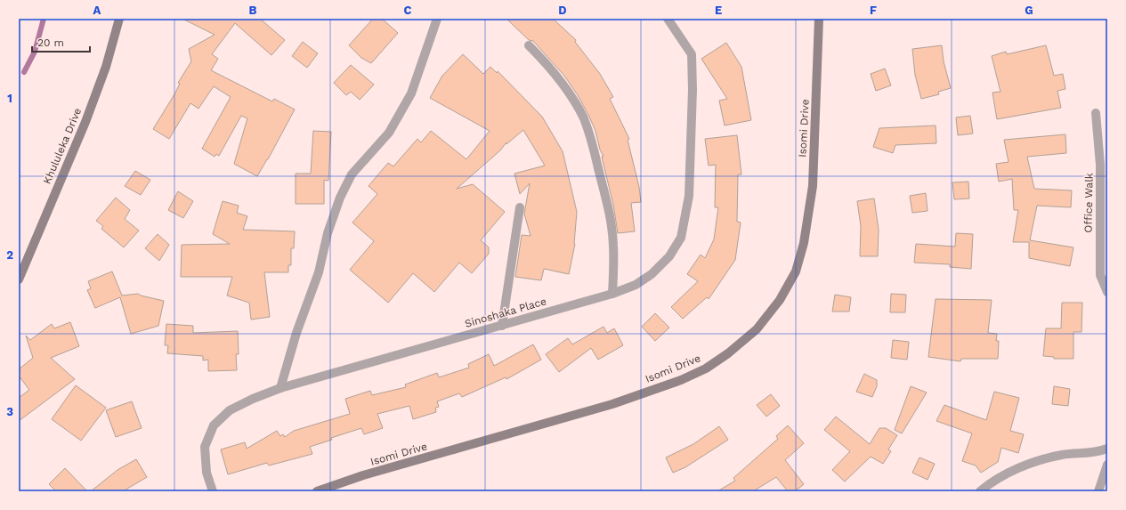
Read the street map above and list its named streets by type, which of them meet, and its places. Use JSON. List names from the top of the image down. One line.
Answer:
{"streets":{"street":["Isomi Drive","Khululeka Drive","Office Walk","Sinoshaka Place"]},"scale_bar":"20 m","grid":{"columns":["A","B","C","D","E","F","G"],"rows":["1","2","3"]}}
